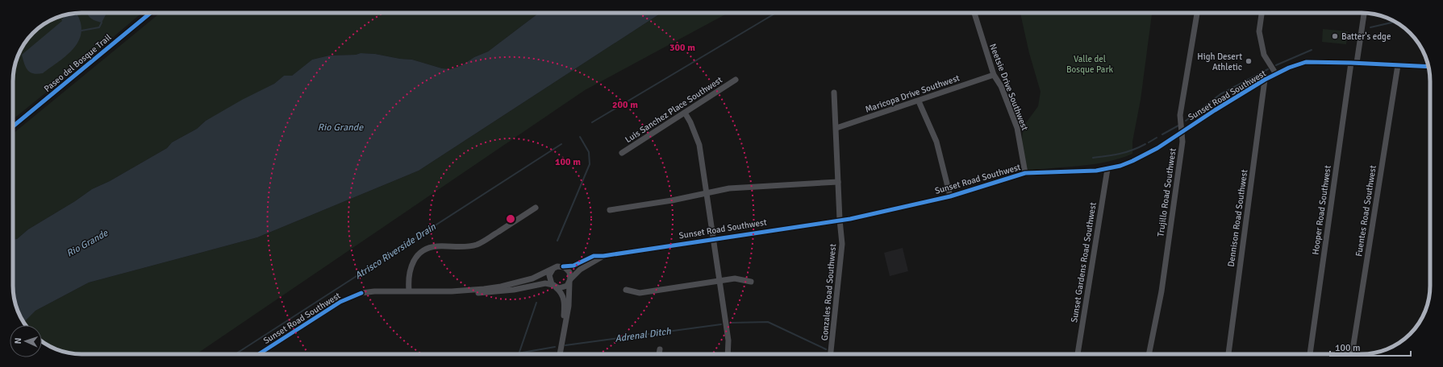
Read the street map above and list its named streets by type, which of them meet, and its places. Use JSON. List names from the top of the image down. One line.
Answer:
{"streets":{"street":["Neetsie Drive Southwest","Maricopa Drive Southwest","Sunset Road Southwest","Luis Sanchez Place Southwest","Trujillo Road Southwest","Hooper Road Southwest","Fuentes Road Southwest","Dennison Road Southwest","Sunset Gardens Road Southwest","Gonzales Road Southwest"],"cycle path":["Paseo del Bosque Trail"]},"crossings":[["Neetsie Drive Southwest","Maricopa Drive Southwest"],["Neetsie Drive Southwest","Sunset Road Southwest"],["Maricopa Drive Southwest","Gonzales Road Southwest"],["Sunset Road Southwest","Trujillo Road Southwest"],["Sunset Road Southwest","Hooper Road Southwest"],["Sunset Road Southwest","Fuentes Road Southwest"],["Sunset Road Southwest","Dennison Road Southwest"],["Sunset Road Southwest","Sunset Gardens Road Southwest"],["Sunset Road Southwest","Gonzales Road Southwest"]],"water":["Rio Grande","Atrisco Riverside Drain","Adrenal Ditch"],"parks":["Valle del Bosque Park"],"places":["Batter's edge","High Desert Athletic"],"scale_bar":"100 m","north":"left","rings":["300 m","200 m","100 m"]}
